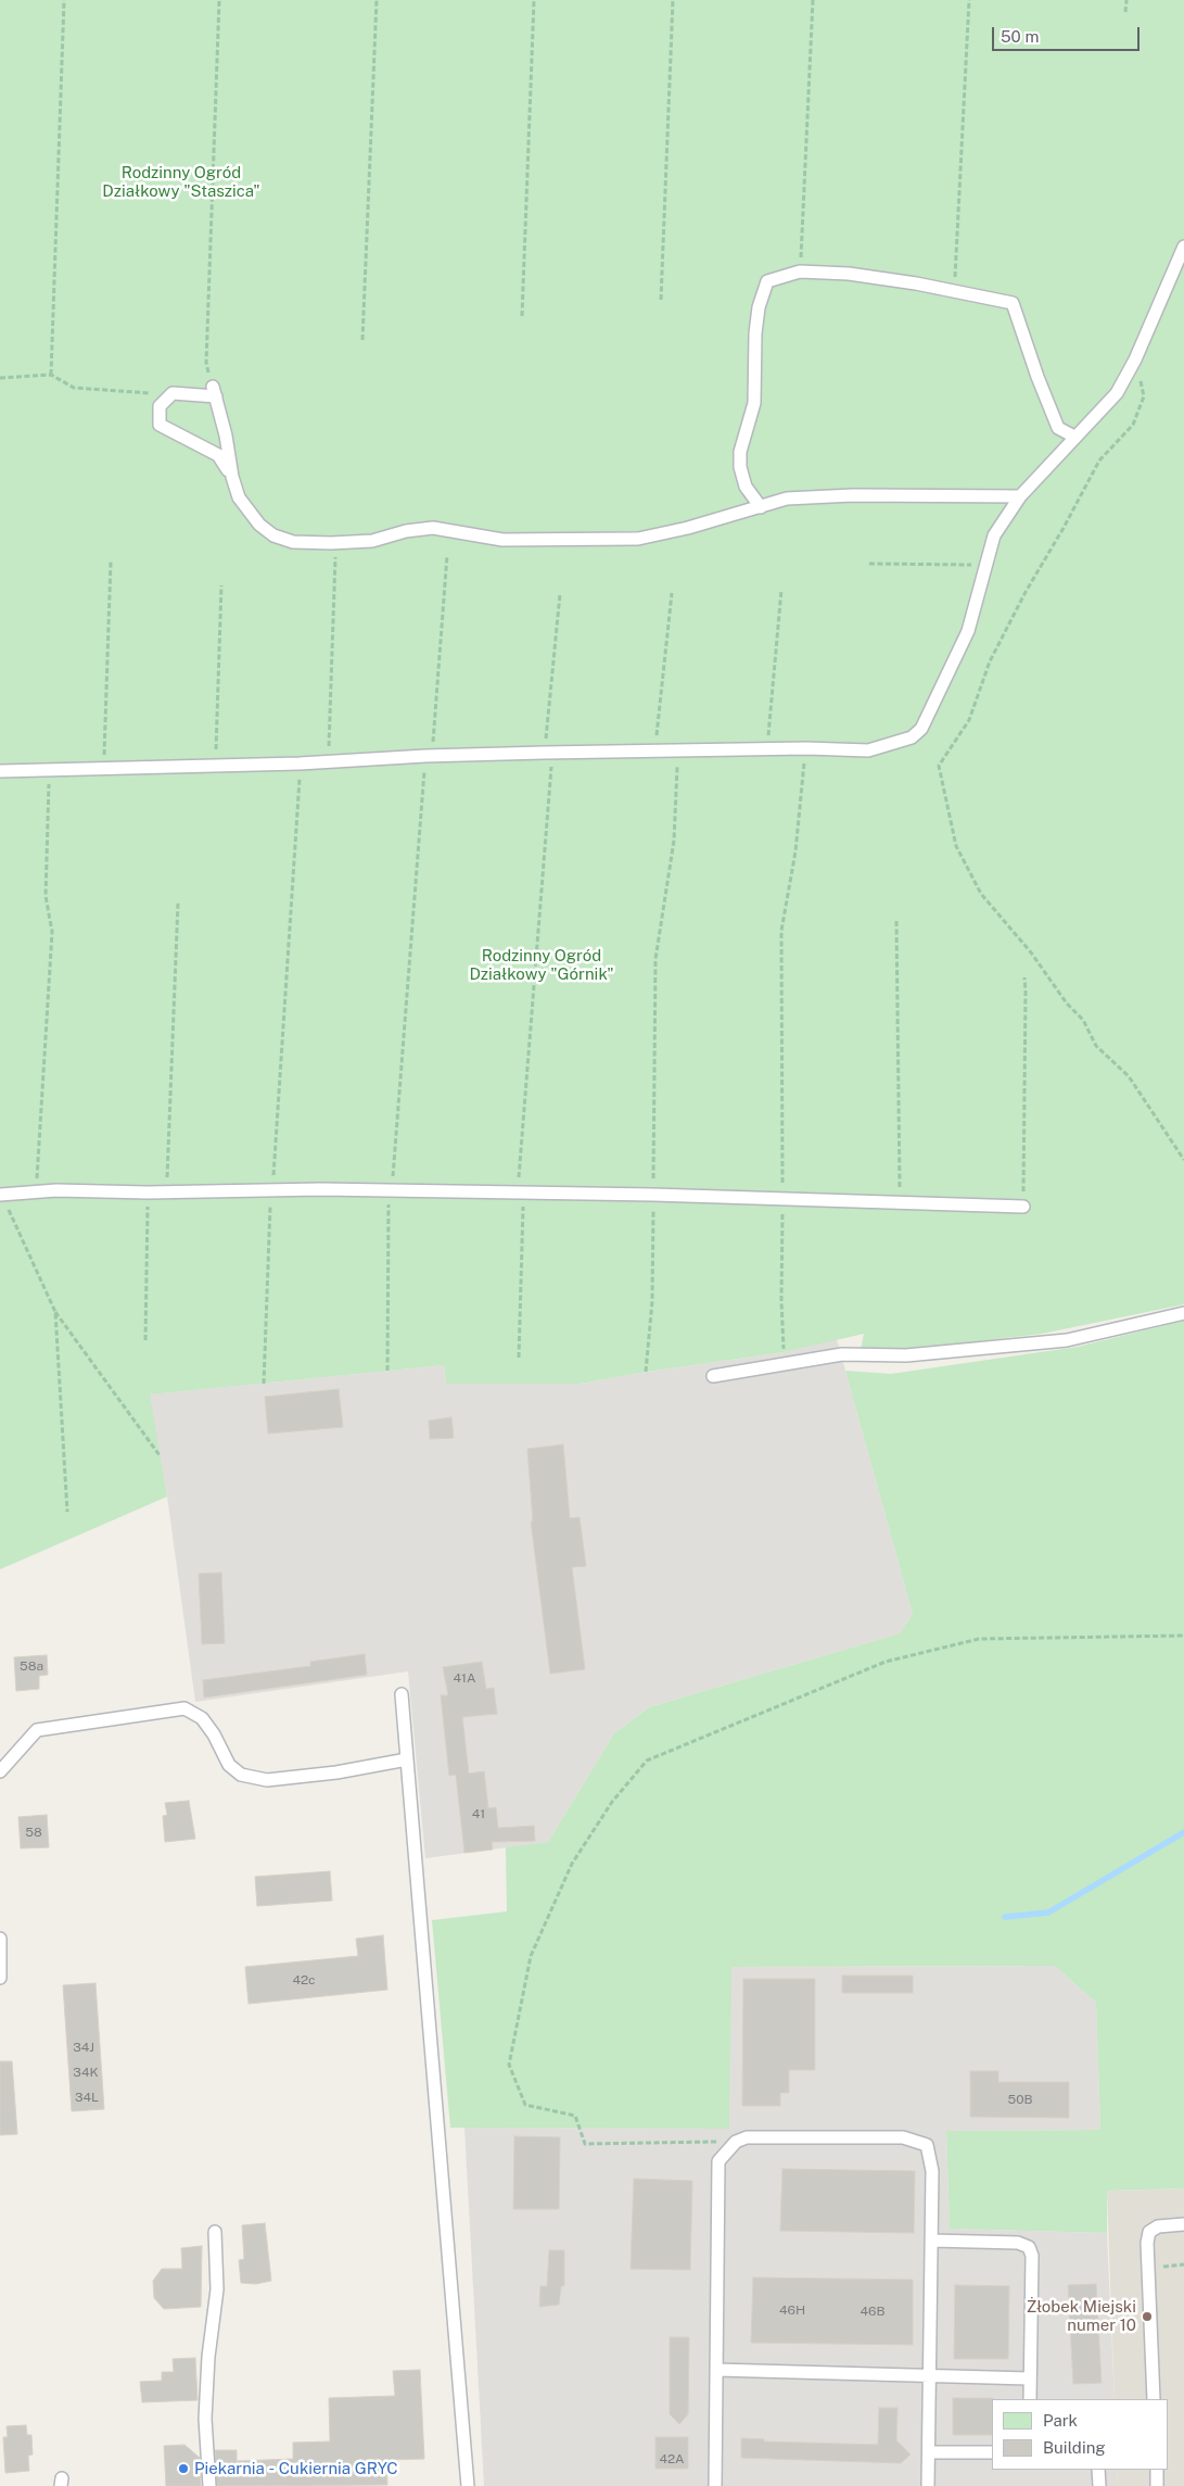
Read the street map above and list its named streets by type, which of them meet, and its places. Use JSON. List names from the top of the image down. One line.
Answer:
{"parks":["Rodzinny Ogród Działkowy \"Staszica\"","Rodzinny Ogród Działkowy \"Górnik\""],"places":["Żłobek Miejski numer 10","Piekarnia - Cukiernia GRYC"],"house_numbers":["58a","41A","41","58","42c","34J","34K","34L","50B","46H","46B","42A"],"legend":["Park","Building"],"scale_bar":"50 m"}
